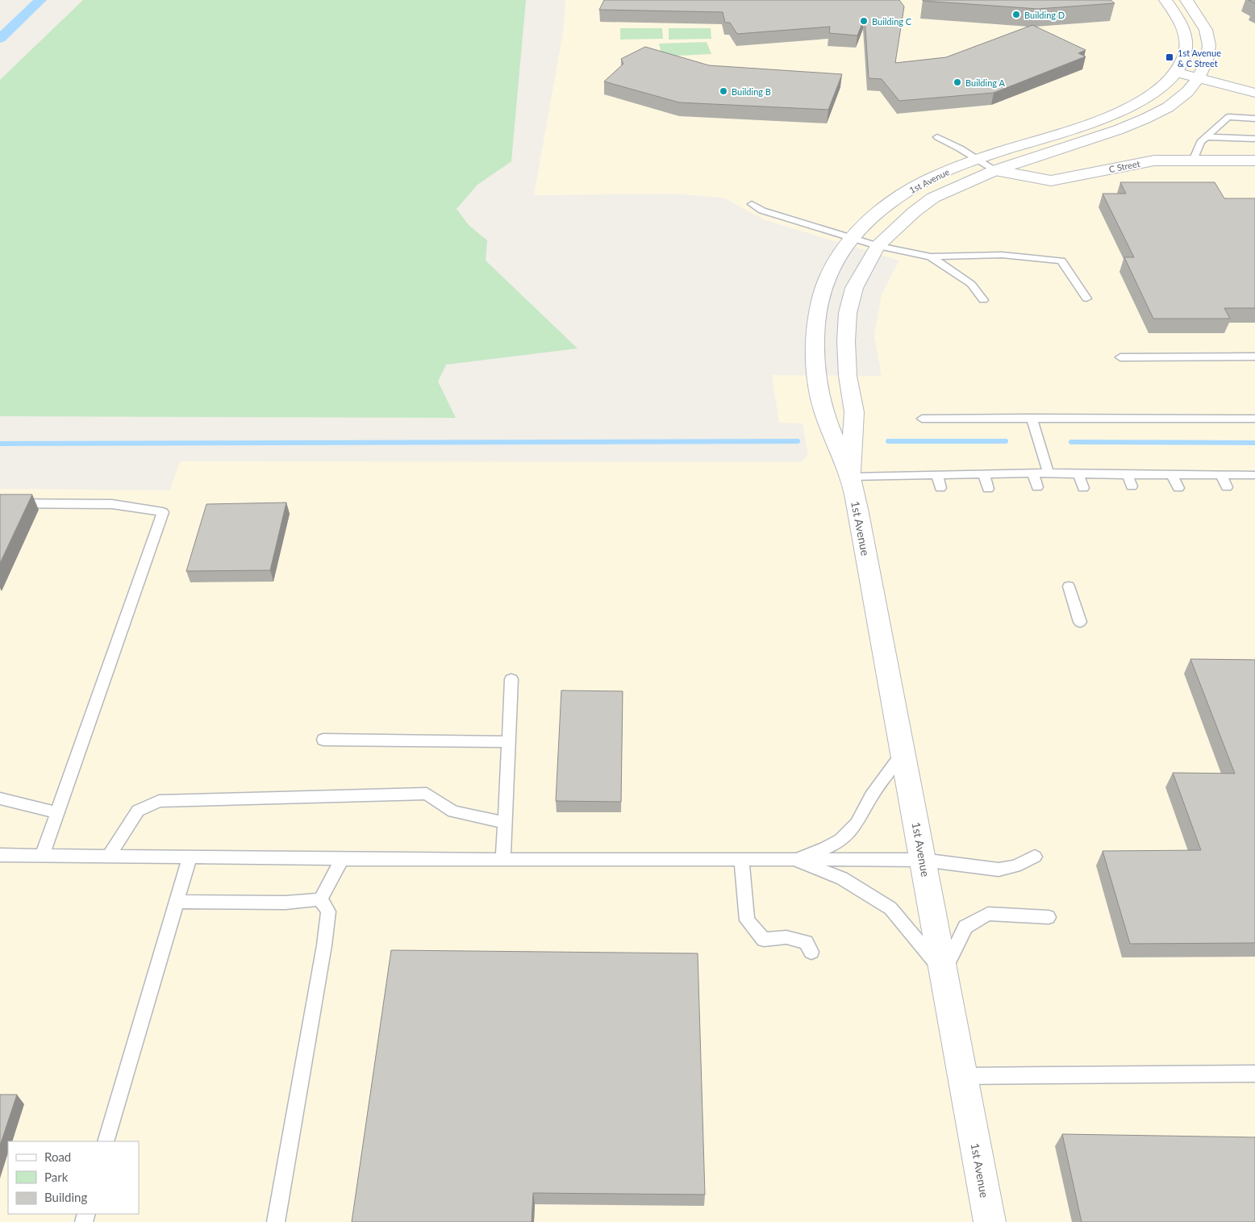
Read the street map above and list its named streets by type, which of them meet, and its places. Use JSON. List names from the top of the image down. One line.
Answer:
{"streets":{"street":["C Street","1st Avenue"]},"crossings":[["C Street","1st Avenue"]],"places":{"other":["Building D","Building C","Building A","Building B"],"transit":["1st Avenue & C Street"]},"legend":["Road","Park","Building"]}
